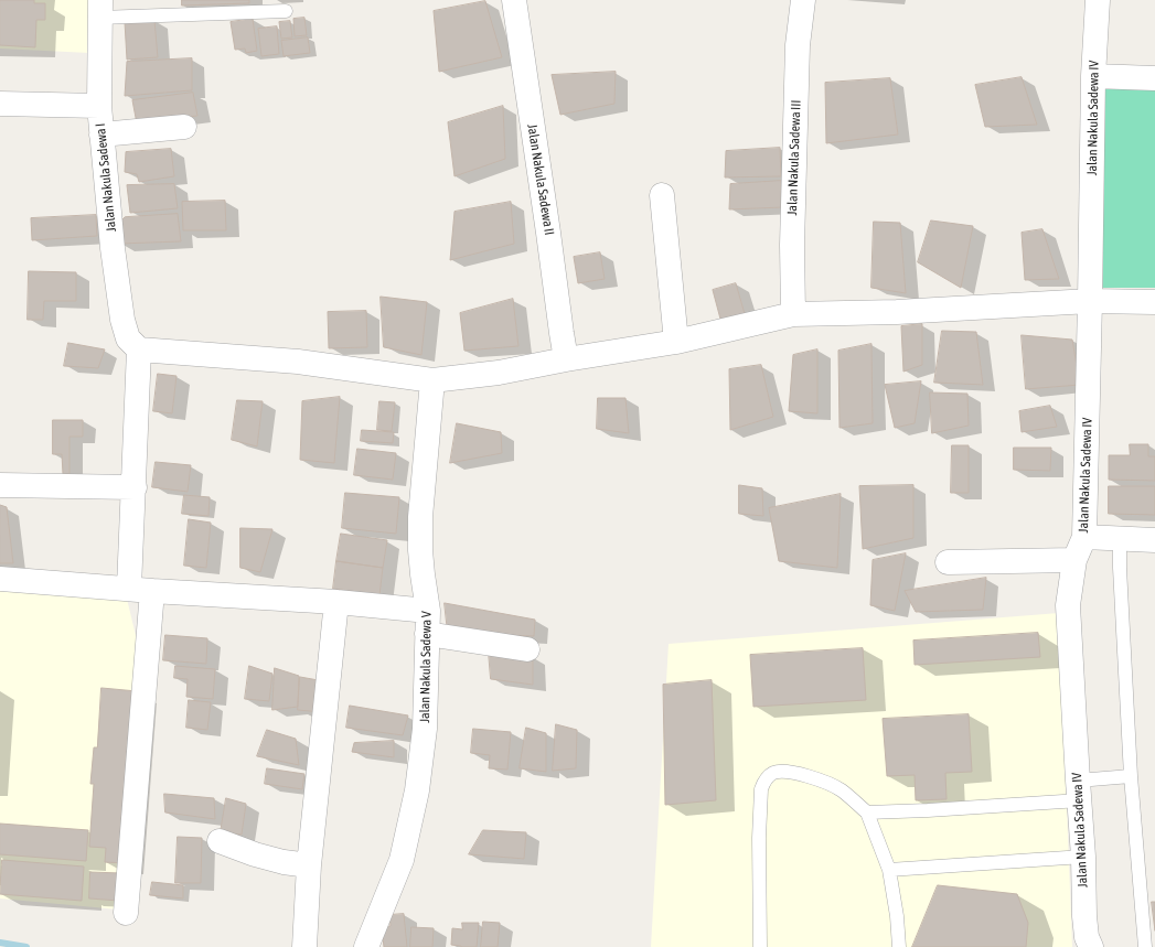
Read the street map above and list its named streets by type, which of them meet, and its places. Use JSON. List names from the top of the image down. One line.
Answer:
{"streets":{"street":["Jalan Nakula Sadewa IV","Jalan Nakula Sadewa III","Jalan Nakula Sadewa I","Jalan Nakula Sadewa II","Jalan Nakula Sadewa V"]}}
